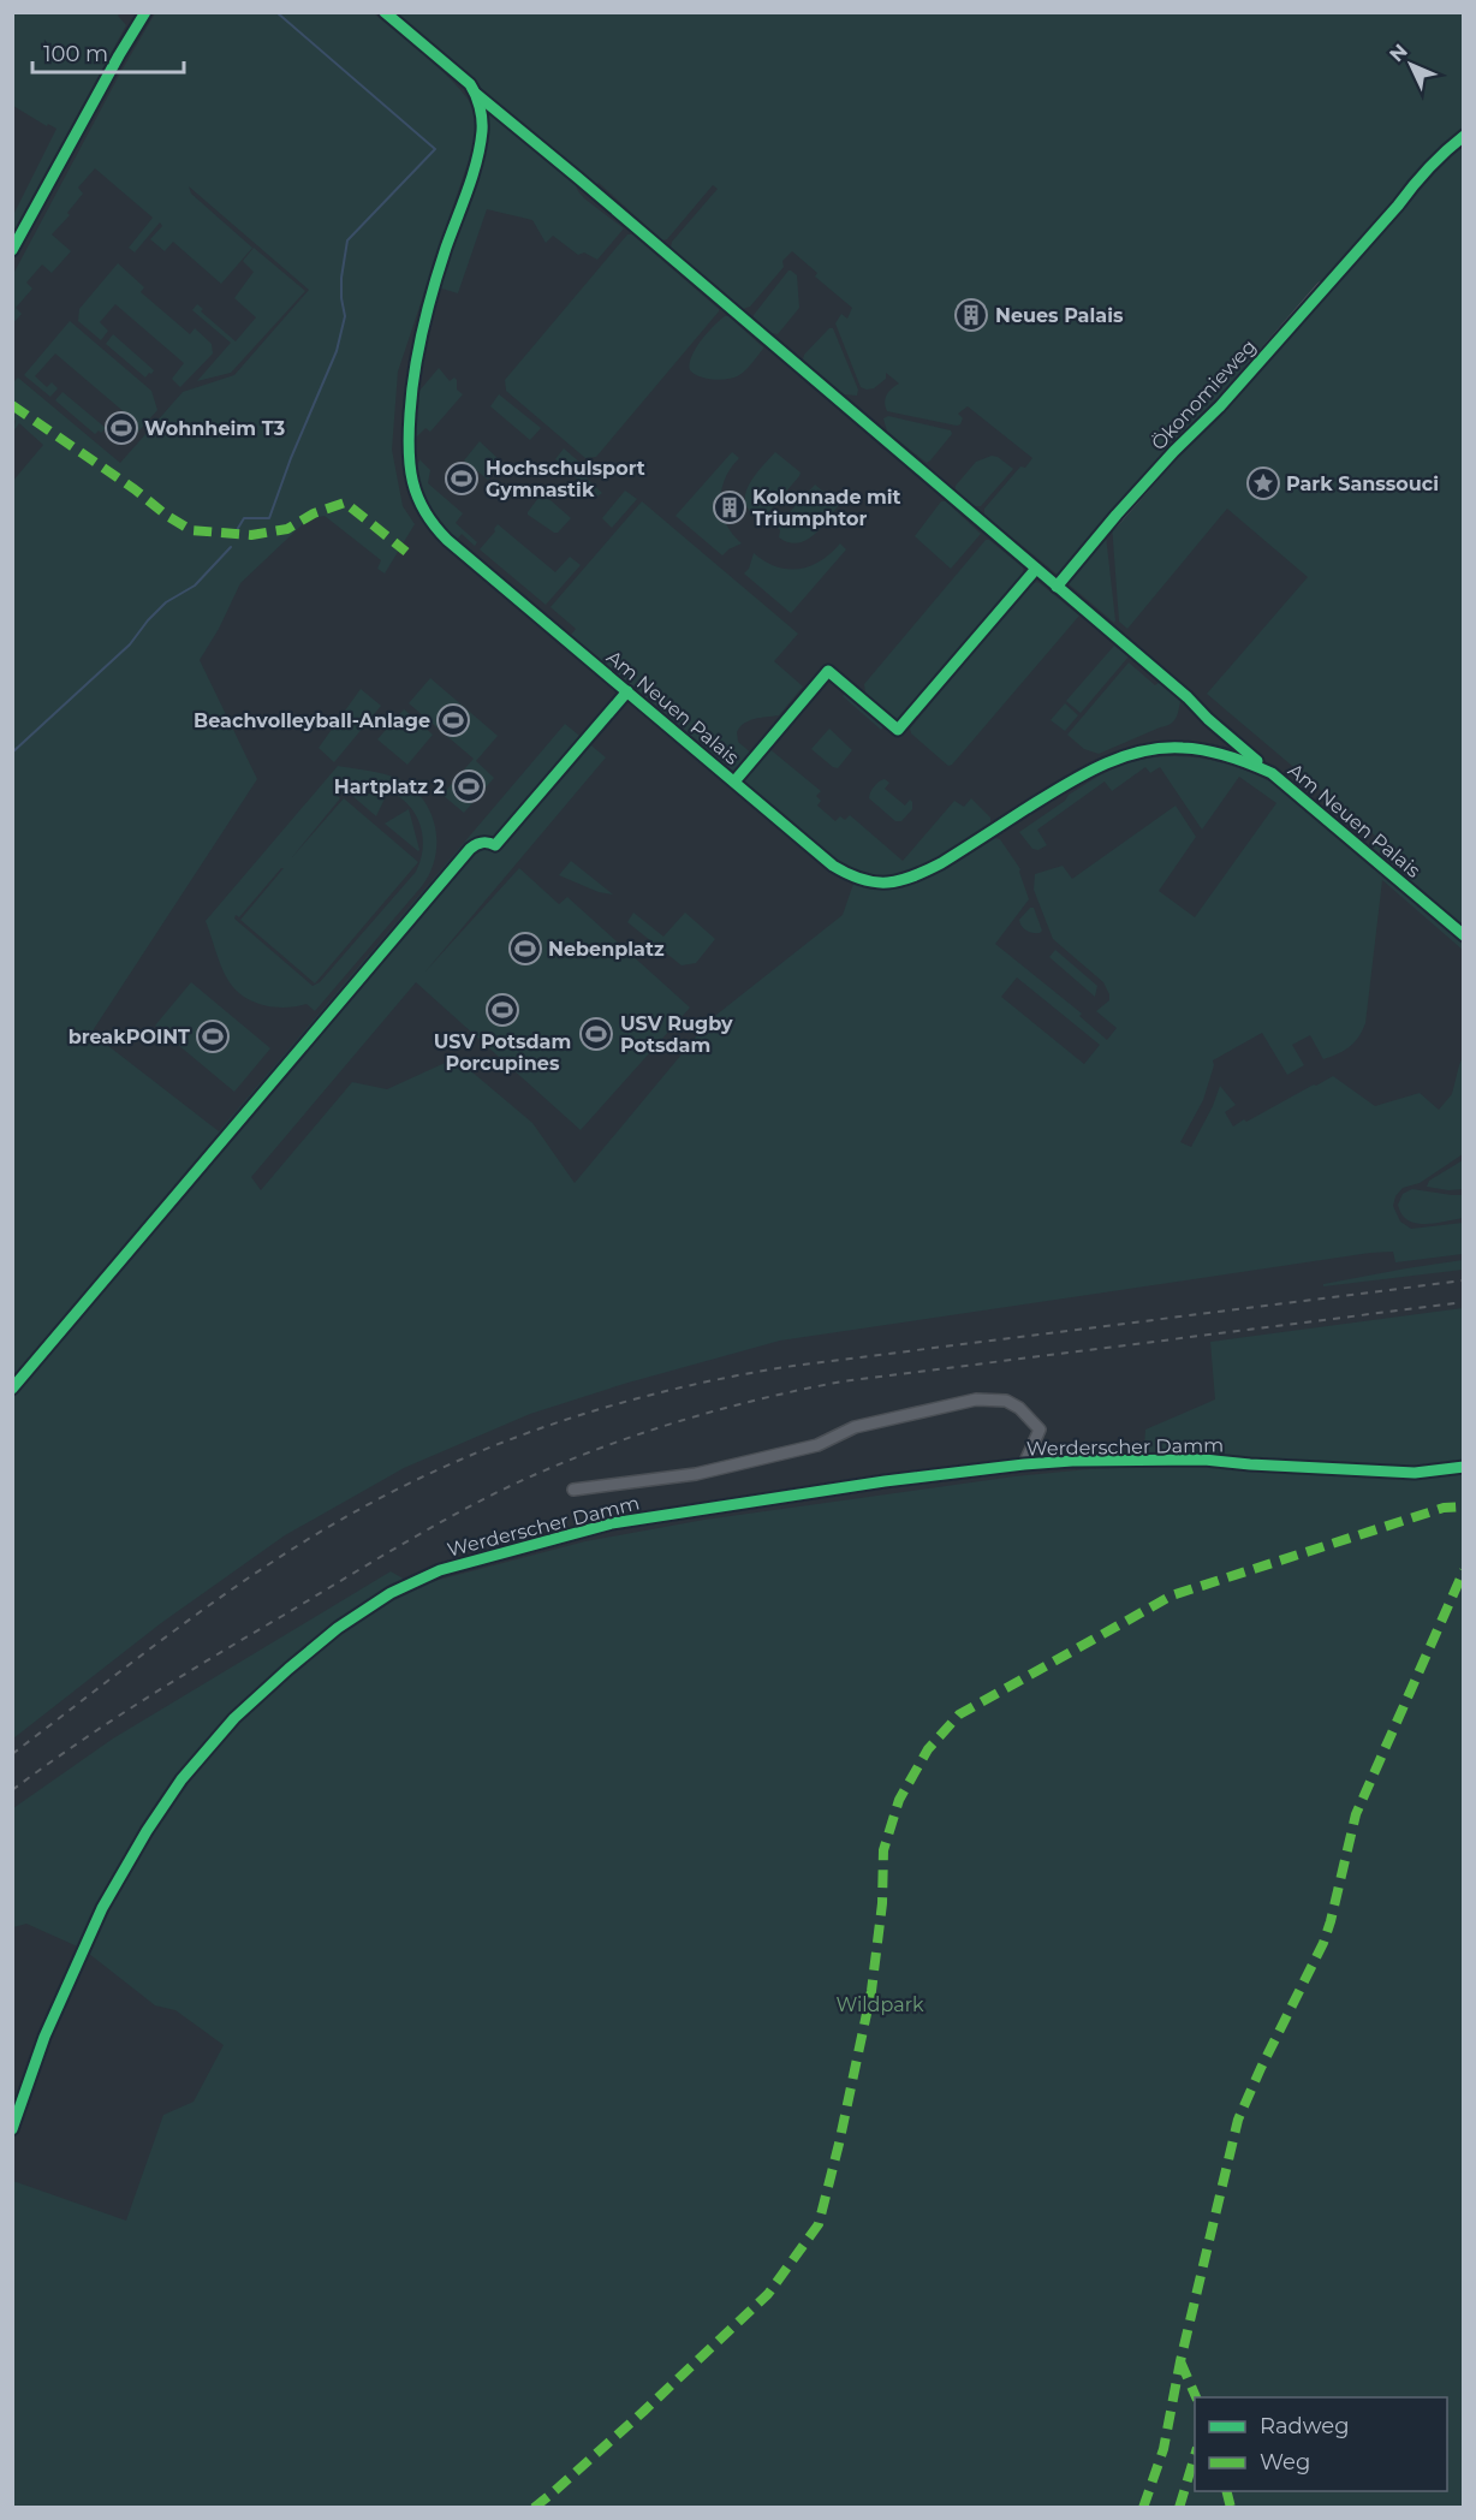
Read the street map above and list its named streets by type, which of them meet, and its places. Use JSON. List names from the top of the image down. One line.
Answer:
{"streets":{"street":["Ökonomieweg","Am Neuen Palais","Werderscher Damm"]},"parks":["Wildpark"],"places":{"building":["Neues Palais","Kolonnade mit Triumphtor"],"sports":["Wohnheim T3","Hochschulsport Gymnastik","Beachvolleyball-Anlage","Hartplatz 2","Nebenplatz","USV Potsdam Porcupines","USV Rugby Potsdam","breakPOINT"],"place":["Park Sanssouci"]},"legend":["Radweg","Weg"],"scale_bar":"100 m","north":"top left"}
